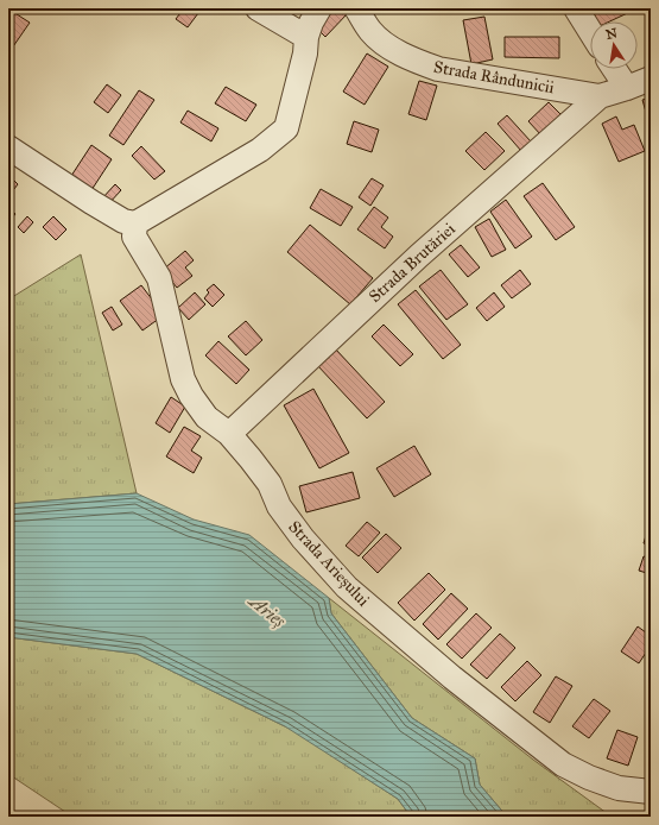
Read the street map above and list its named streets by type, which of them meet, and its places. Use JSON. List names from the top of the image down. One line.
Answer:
{"streets":{"street":["Strada Rândunicii","Strada Brutăriei","Strada Arieșului"]},"crossings":[["Strada Rândunicii","Strada Brutăriei"],["Strada Brutăriei","Strada Arieșului"]],"water":["Arieș"],"north":"top"}
